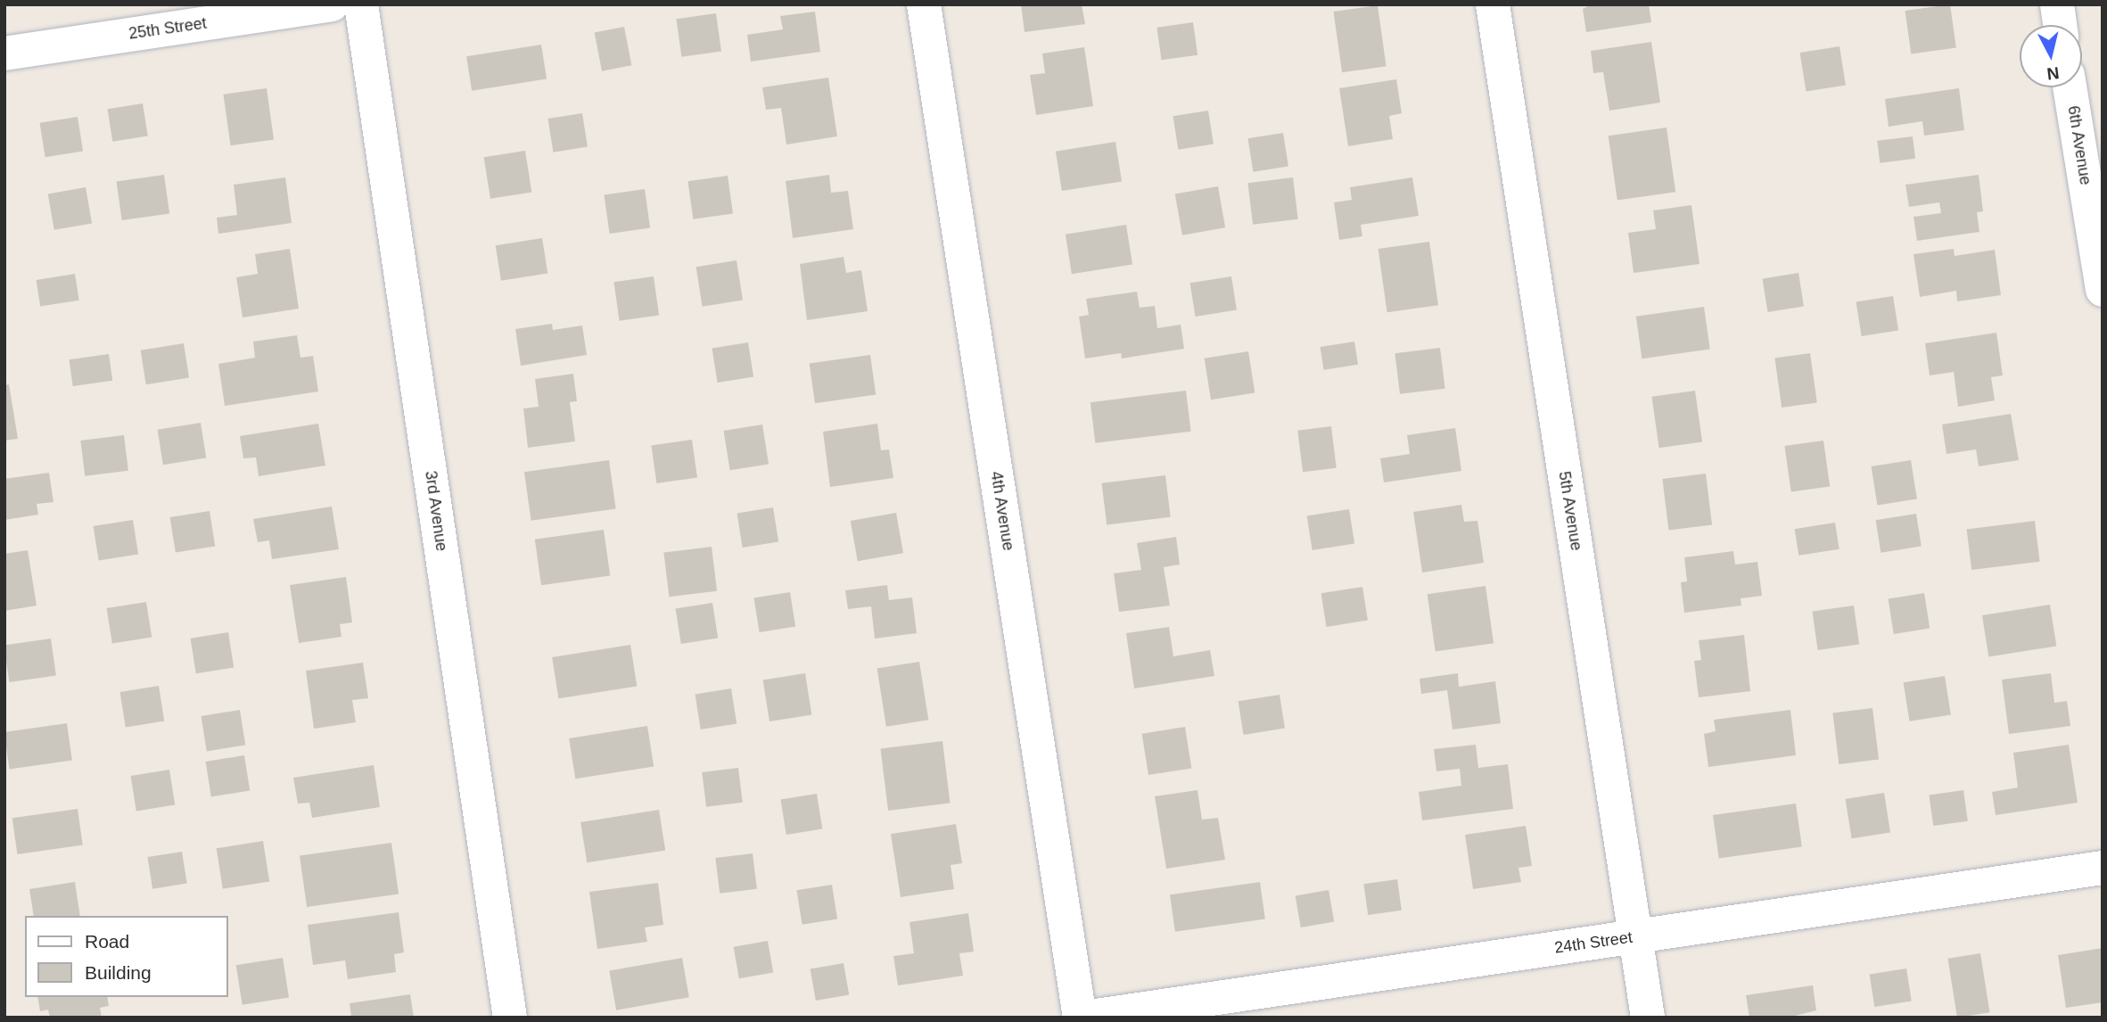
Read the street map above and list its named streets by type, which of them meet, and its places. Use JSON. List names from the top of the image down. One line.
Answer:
{"streets":{"street":["25th Street","6th Avenue","3rd Avenue","4th Avenue","5th Avenue","24th Street"]},"crossings":[["5th Avenue","24th Street"]],"legend":["Road","Building"],"north":"bottom"}
